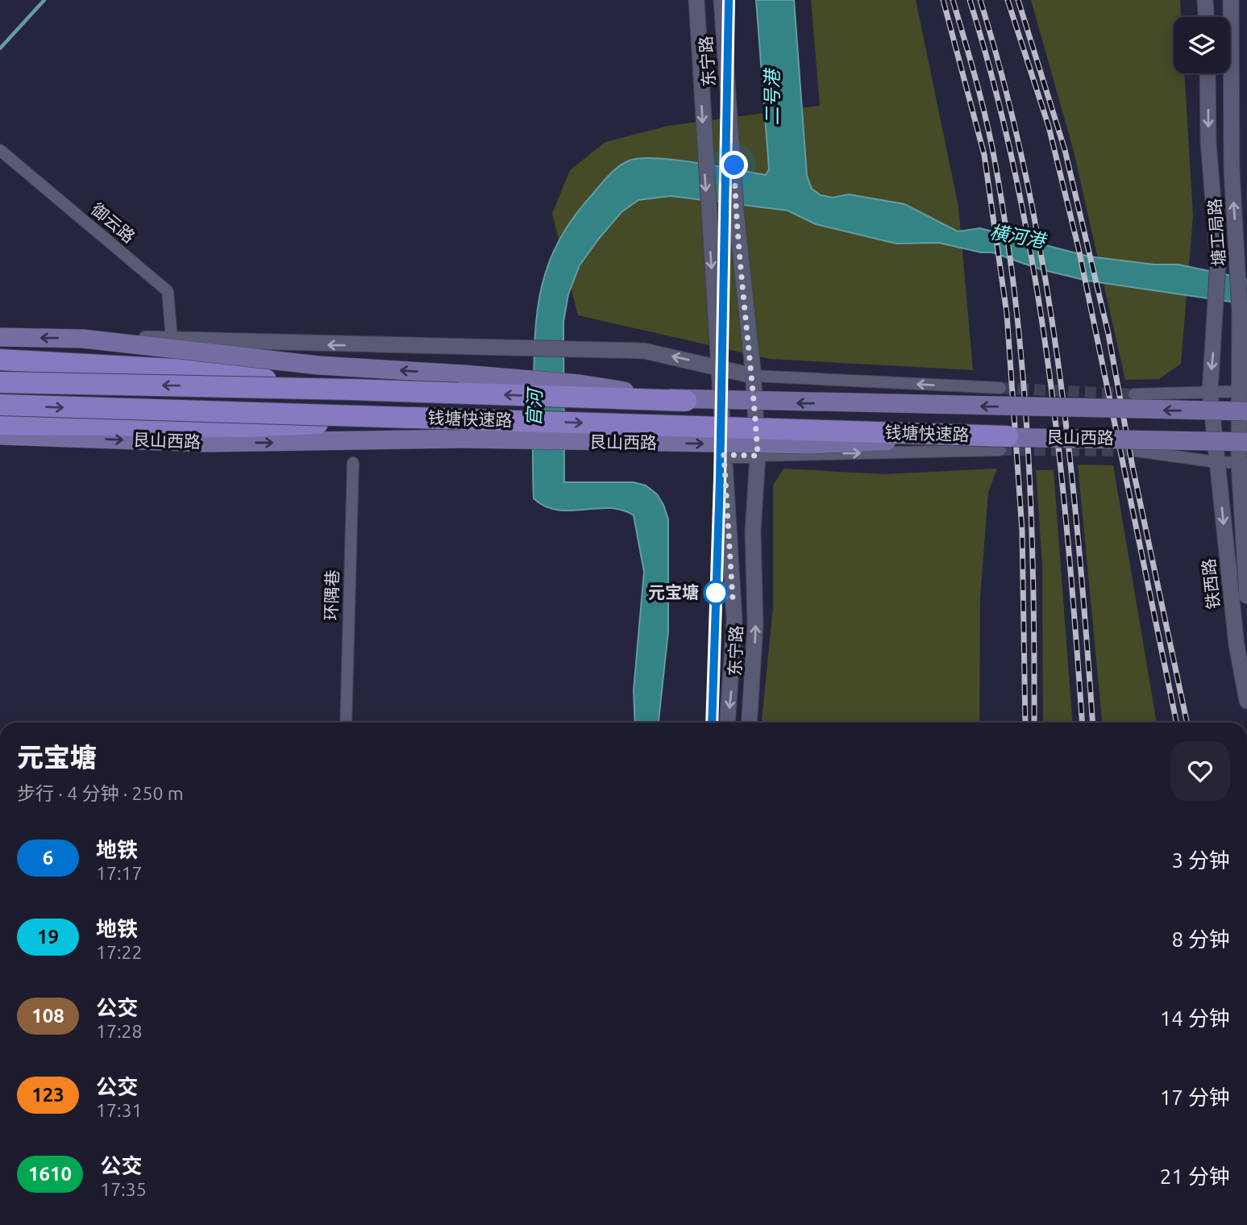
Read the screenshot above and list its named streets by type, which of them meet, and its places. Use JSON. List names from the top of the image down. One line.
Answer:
{"streets":{"highway":["钱塘快速路"],"main road":["东宁路","塘工局路","艮山西路","铁西路"],"street":["御云路","环隅巷"]},"crossings":[["东宁路","艮山西路"],["御云路","艮山西路"],["塘工局路","艮山西路"],["塘工局路","铁西路"],["钱塘快速路","艮山西路"],["艮山西路","铁西路"]],"water":["二号港","横河港","官河"],"places":["元宝塘"],"lines":["metro line 6"],"page":{"heading":["元宝塘","步行 · 4 分钟 · 250 m"],"list":[{"mark":"6","name":"地铁","note":"17:17","value":"3 分钟"},{"mark":"19","name":"地铁","note":"17:22","value":"8 分钟"},{"mark":"108","name":"公交","note":"17:28","value":"14 分钟"},{"mark":"123","name":"公交","note":"17:31","value":"17 分钟"},{"mark":"1610","name":"公交","note":"17:35","value":"21 分钟"}]}}
